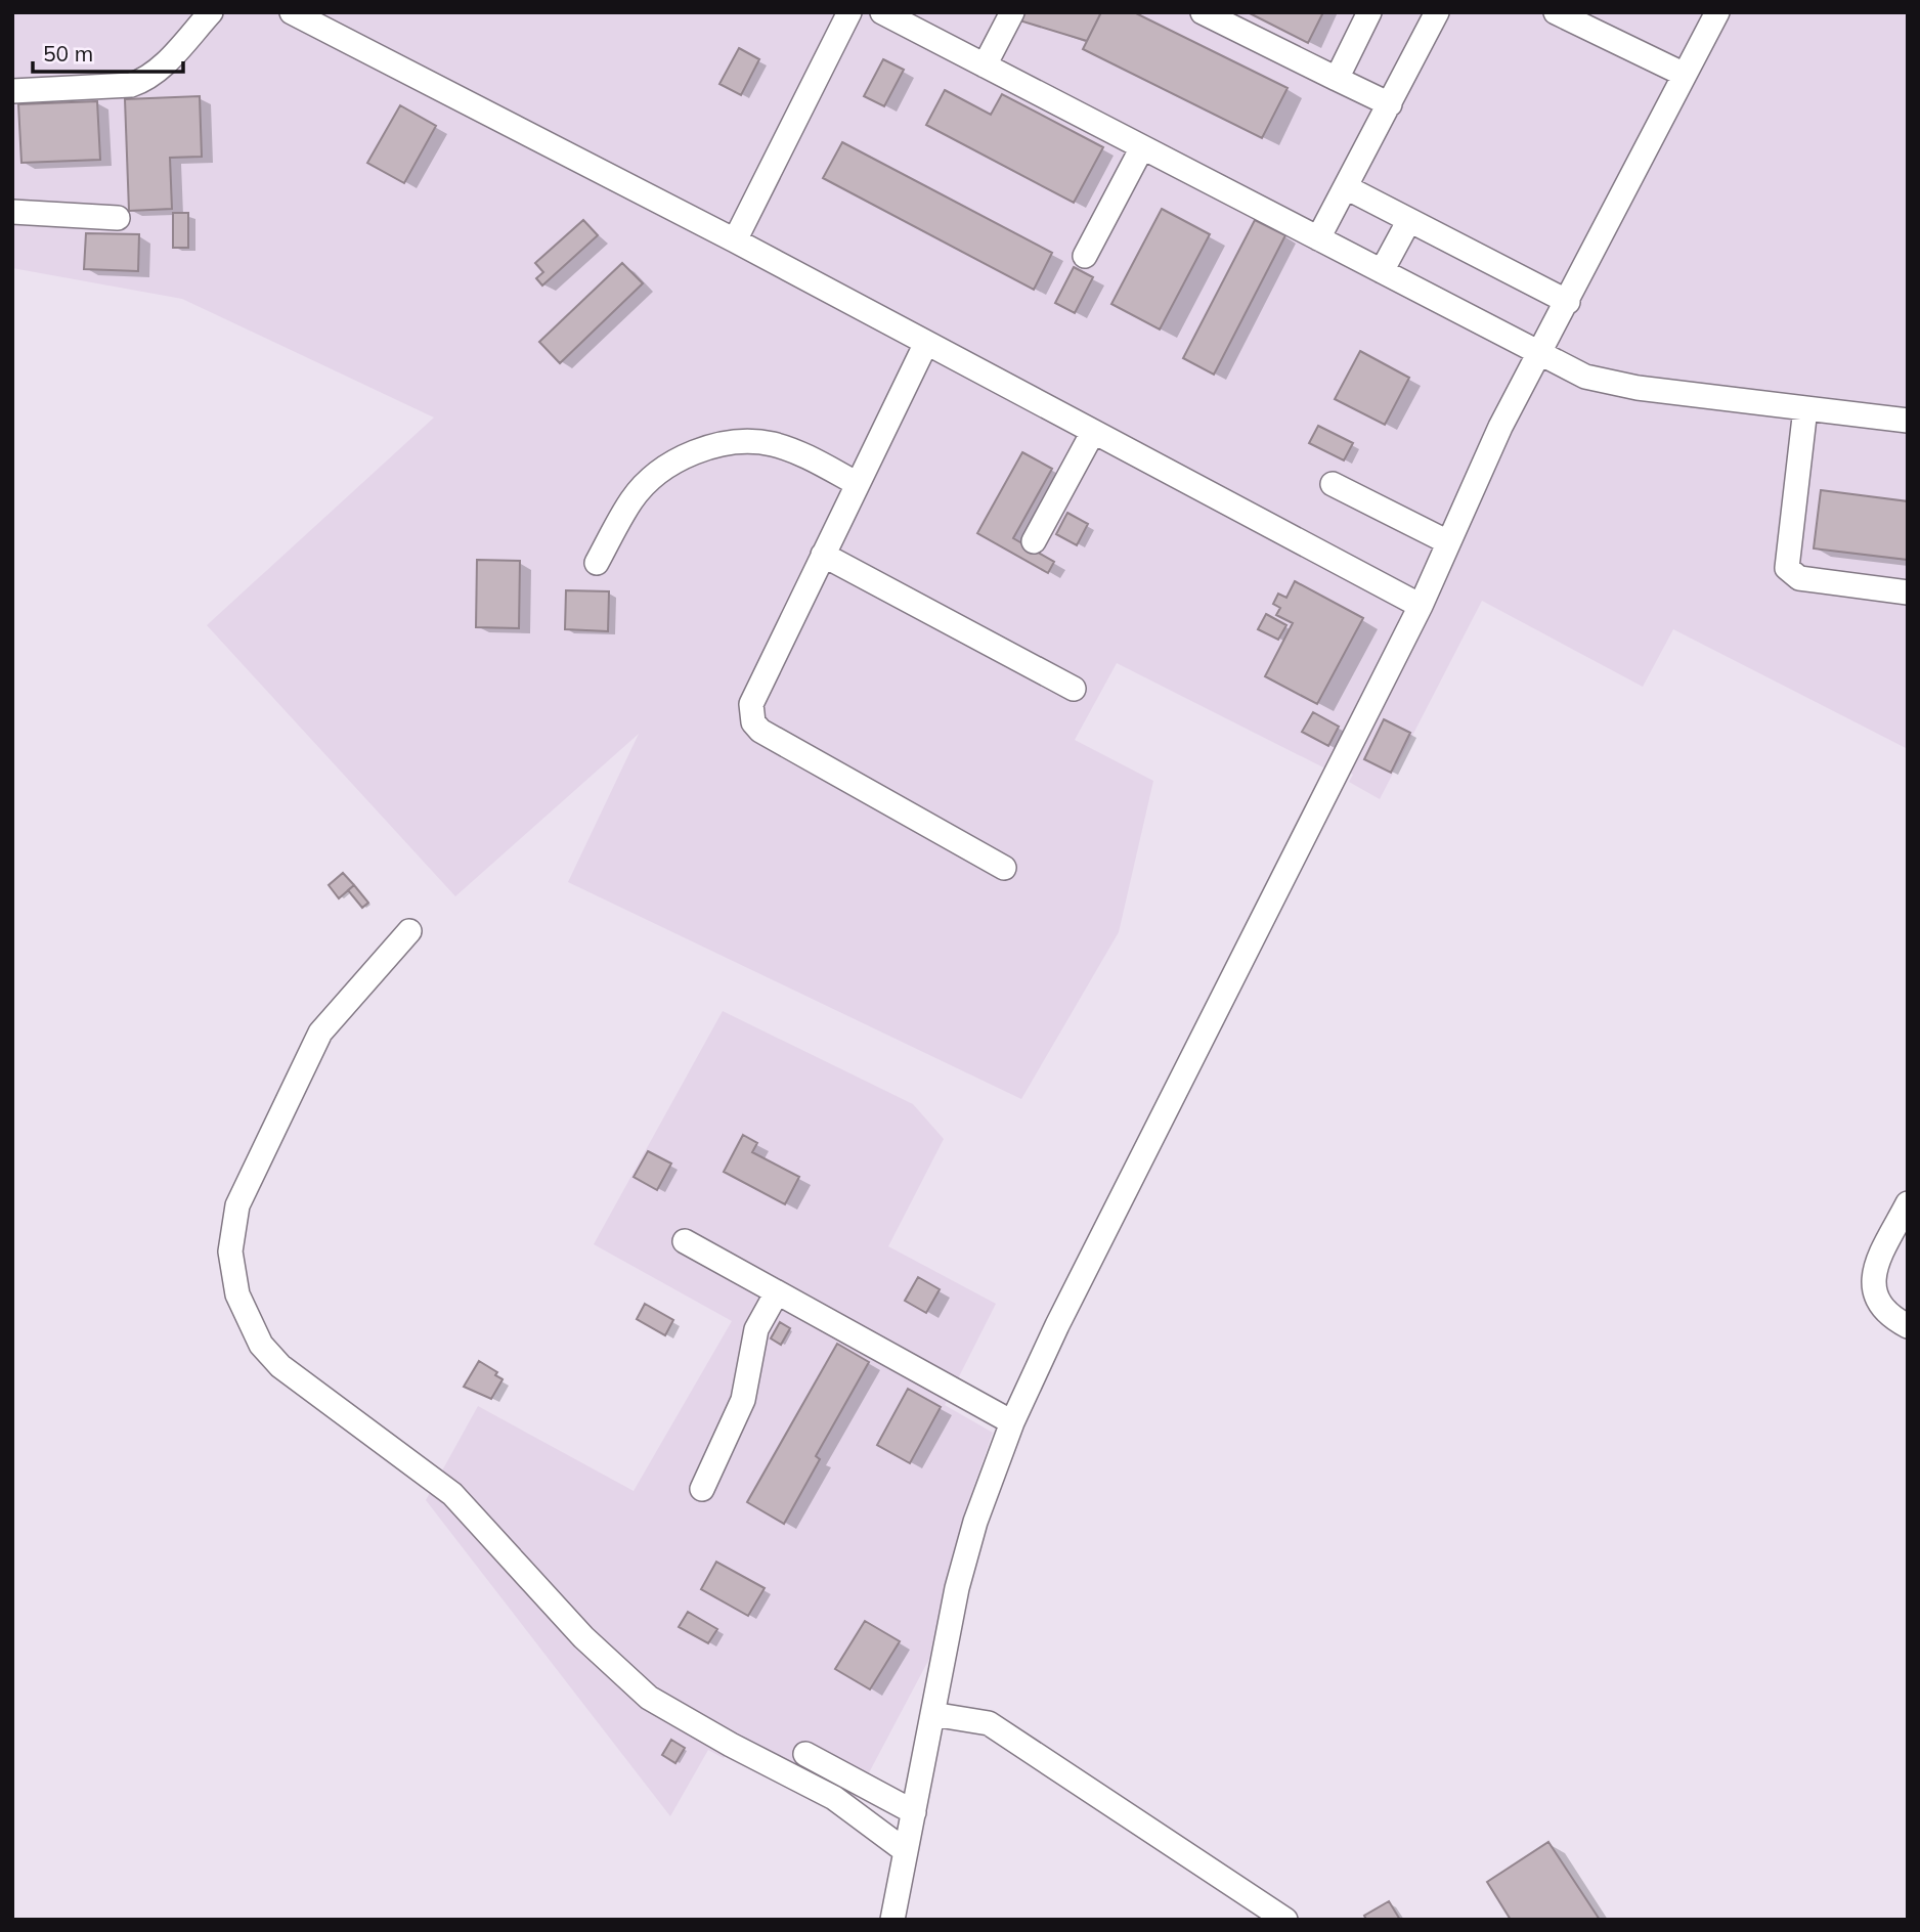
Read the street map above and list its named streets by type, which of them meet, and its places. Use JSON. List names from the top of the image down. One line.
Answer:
{"scale_bar":"50 m"}
